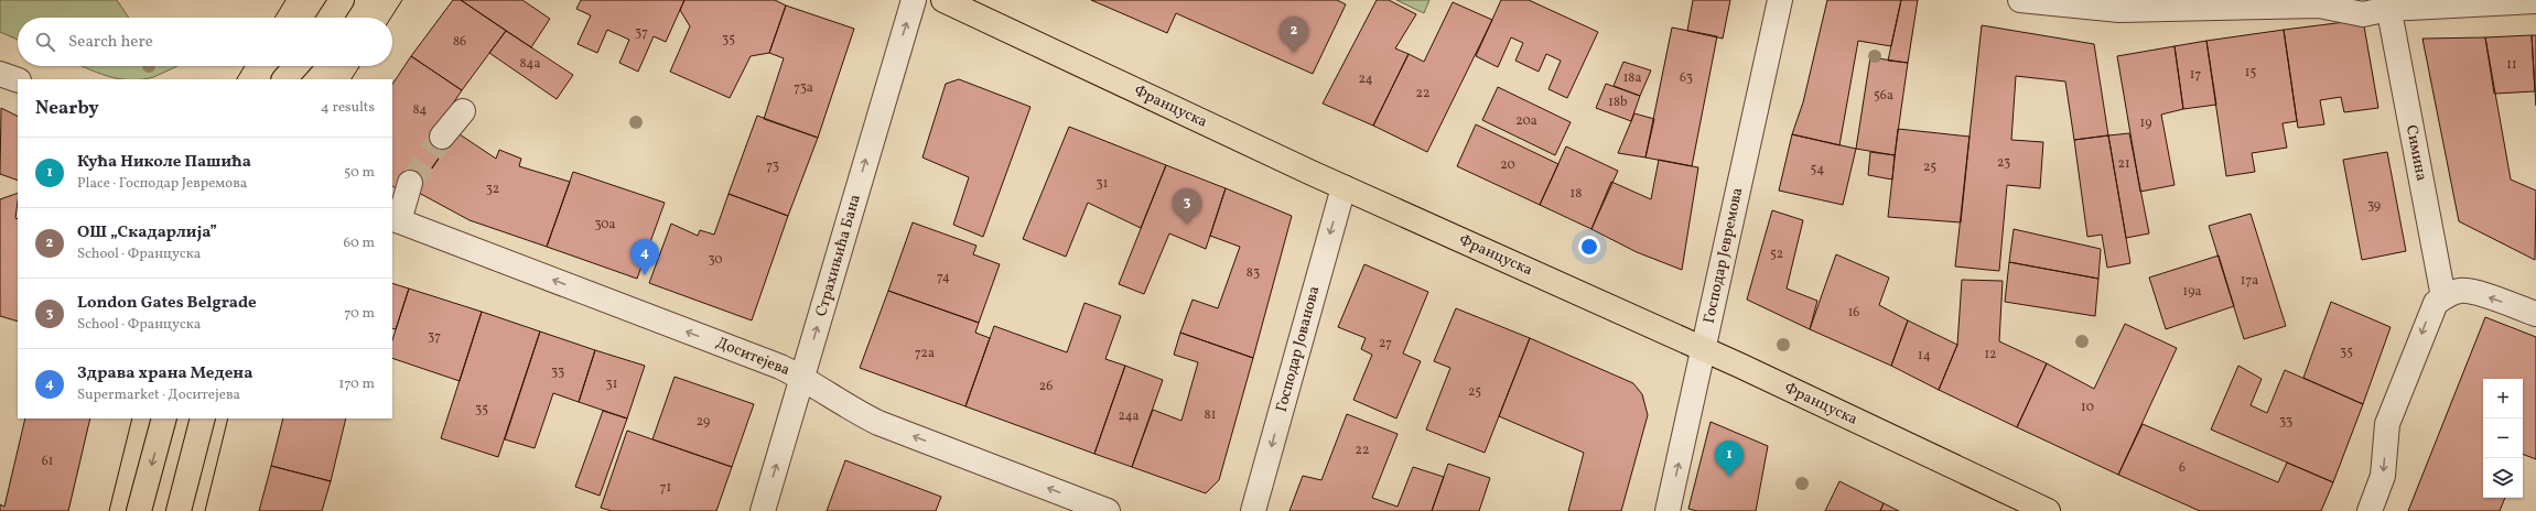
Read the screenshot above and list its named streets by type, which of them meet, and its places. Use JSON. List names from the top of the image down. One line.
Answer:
{"streets":{"main road":["Француска"],"street":["Симина","Страхињића Бана","Господар Јевремова","Господар Јованова","Доситејева"]},"crossings":[["Француска","Господар Јевремова"],["Француска","Господар Јованова"],["Страхињића Бана","Доситејева"]],"one_way":["Страхињића Бана","Господар Јованова","Доситејева"],"house_numbers":["37","35","86","84a","11","15","17","18a","63","24","73a","22","56a","18b","84","20a","19","23","21","20","73","25","54","31","32","18","39","30a","52","30","83","74","17a","19a","16","37","27","35","72a","12","14","33","31","26","25","10","35","81","24a","29","33","22","61","6","71"],"page":{"pins":["2","3","4","1"],"search":"Search here","heading":["Nearby","4 results"],"list":[{"mark":"1","name":"Кућа Николе Пашића","note":"Place · Господар Јевремова","value":"50 m"},{"mark":"2","name":"ОШ „Скадарлија”","note":"School · Француска","value":"60 m"},{"mark":"3","name":"London Gates Belgrade","note":"School · Француска","value":"70 m"},{"mark":"4","name":"Здрава храна Медена","note":"Supermarket · Доситејева","value":"170 m"}],"map_buttons":["+","−"]}}
